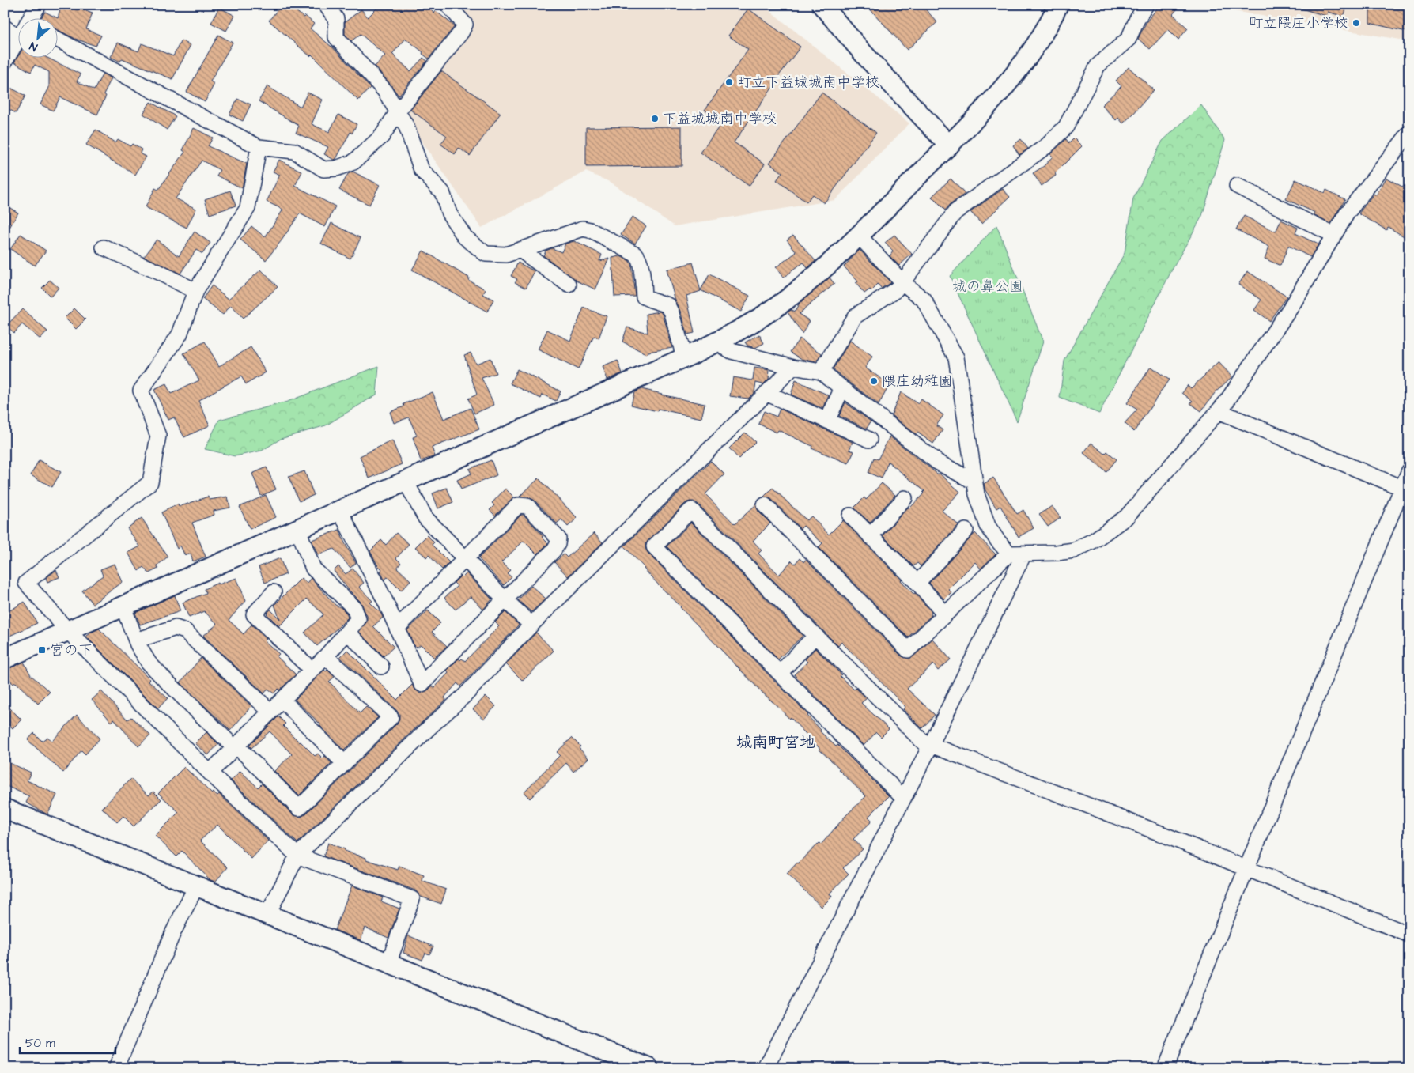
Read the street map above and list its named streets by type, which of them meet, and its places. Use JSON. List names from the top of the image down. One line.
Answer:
{"districts":["城南町宮地"],"parks":["城の鼻公園"],"places":{"other":["町立隈庄小学校","町立下益城城南中学校","下益城城南中学校","隈庄幼稚園"],"transit":["宮の下"]},"scale_bar":"50 m","north":"bottom left"}
